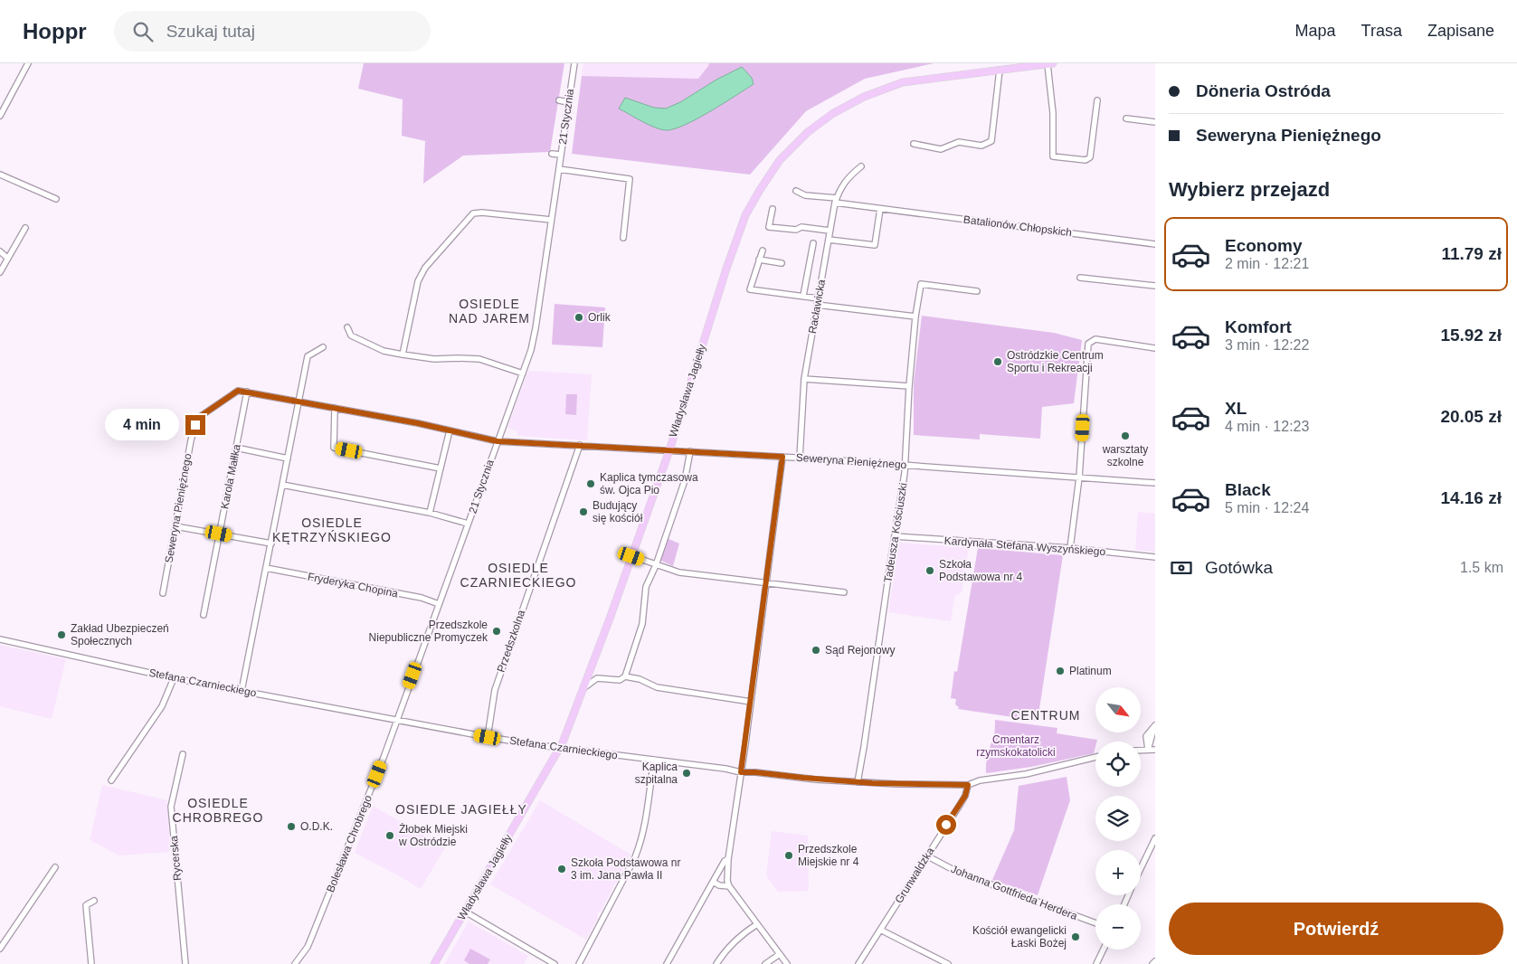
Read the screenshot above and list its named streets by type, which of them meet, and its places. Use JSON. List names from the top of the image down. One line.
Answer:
{"streets":{"main road":["Władysława Jagiełły"],"street":["21 Stycznia","Batalionów Chłopskich","Racławicka","Seweryna Pieniężnego","Karola Małłka","Tadeusza Kościuszki","Kardynała Stefana Wyszyńskiego","Fryderyka Chopina","Przedszkolna","Stefana Czarnieckiego","Bolesława Chrobrego","Rycerska","Grunwaldzka","Johanna Gottfrieda Herdera"]},"crossings":[["21 Stycznia","Seweryna Pieniężnego"],["21 Stycznia","Fryderyka Chopina"],["21 Stycznia","Stefana Czarnieckiego"],["21 Stycznia","Bolesława Chrobrego"],["Batalionów Chłopskich","Racławicka"],["Racławicka","Seweryna Pieniężnego"],["Władysława Jagiełły","Seweryna Pieniężnego"],["Władysława Jagiełły","Stefana Czarnieckiego"],["Seweryna Pieniężnego","Karola Małłka"],["Seweryna Pieniężnego","Tadeusza Kościuszki"],["Seweryna Pieniężnego","Przedszkolna"],["Tadeusza Kościuszki","Kardynała Stefana Wyszyńskiego"],["Tadeusza Kościuszki","Stefana Czarnieckiego"],["Przedszkolna","Stefana Czarnieckiego"],["Stefana Czarnieckiego","Bolesława Chrobrego"],["Stefana Czarnieckiego","Grunwaldzka"],["Grunwaldzka","Johanna Gottfrieda Herdera"]],"districts":["OSIEDLE NAD JAREM","OSIEDLE KĘTRZYŃSKIEGO","OSIEDLE CZARNIECKIEGO","CENTRUM","OSIEDLE CHROBREGO","OSIEDLE JAGIEŁŁY"],"parks":["Cmentarz rzymskokatolicki"],"places":["Orlik","Ostródzkie Centrum Sportu i Rekreacji","warsztaty szkolne","Kaplica tymczasowa św. Ojca Pio","Budujący się kościół","Szkoła Podstawowa nr 4","Przedszkole Niepubliczne Promyczek","Zakład Ubezpieczeń Społecznych","Sąd Rejonowy","Platinum","Kaplica szpitalna","O.D.K.","Żłobek Miejski w Ostródzie","Przedszkole Miejskie nr 4","Szkoła Podstawowa nr 3 im. Jana Pawła II","Kościół ewangelicki Łaski Bożej"],"north":"bottom right","page":{"header":"Hoppr","search":"Szukaj tutaj","nav":["Mapa","Trasa","Zapisane"],"banner":["Döneria Ostróda","Seweryna Pieniężnego"],"heading":"Wybierz przejazd","list":[{"name":"Economy","note":"2 min · 12:21","value":"11.79 zł"},{"name":"Komfort","note":"3 min · 12:22","value":"15.92 zł"},{"name":"XL","note":"4 min · 12:23","value":"20.05 zł"},{"name":"Black","note":"5 min · 12:24","value":"14.16 zł"}],"bubble":"4 min","pay":["Gotówka","1.5 km"],"map_buttons":["+","−"],"buttons":"Potwierdź"}}
